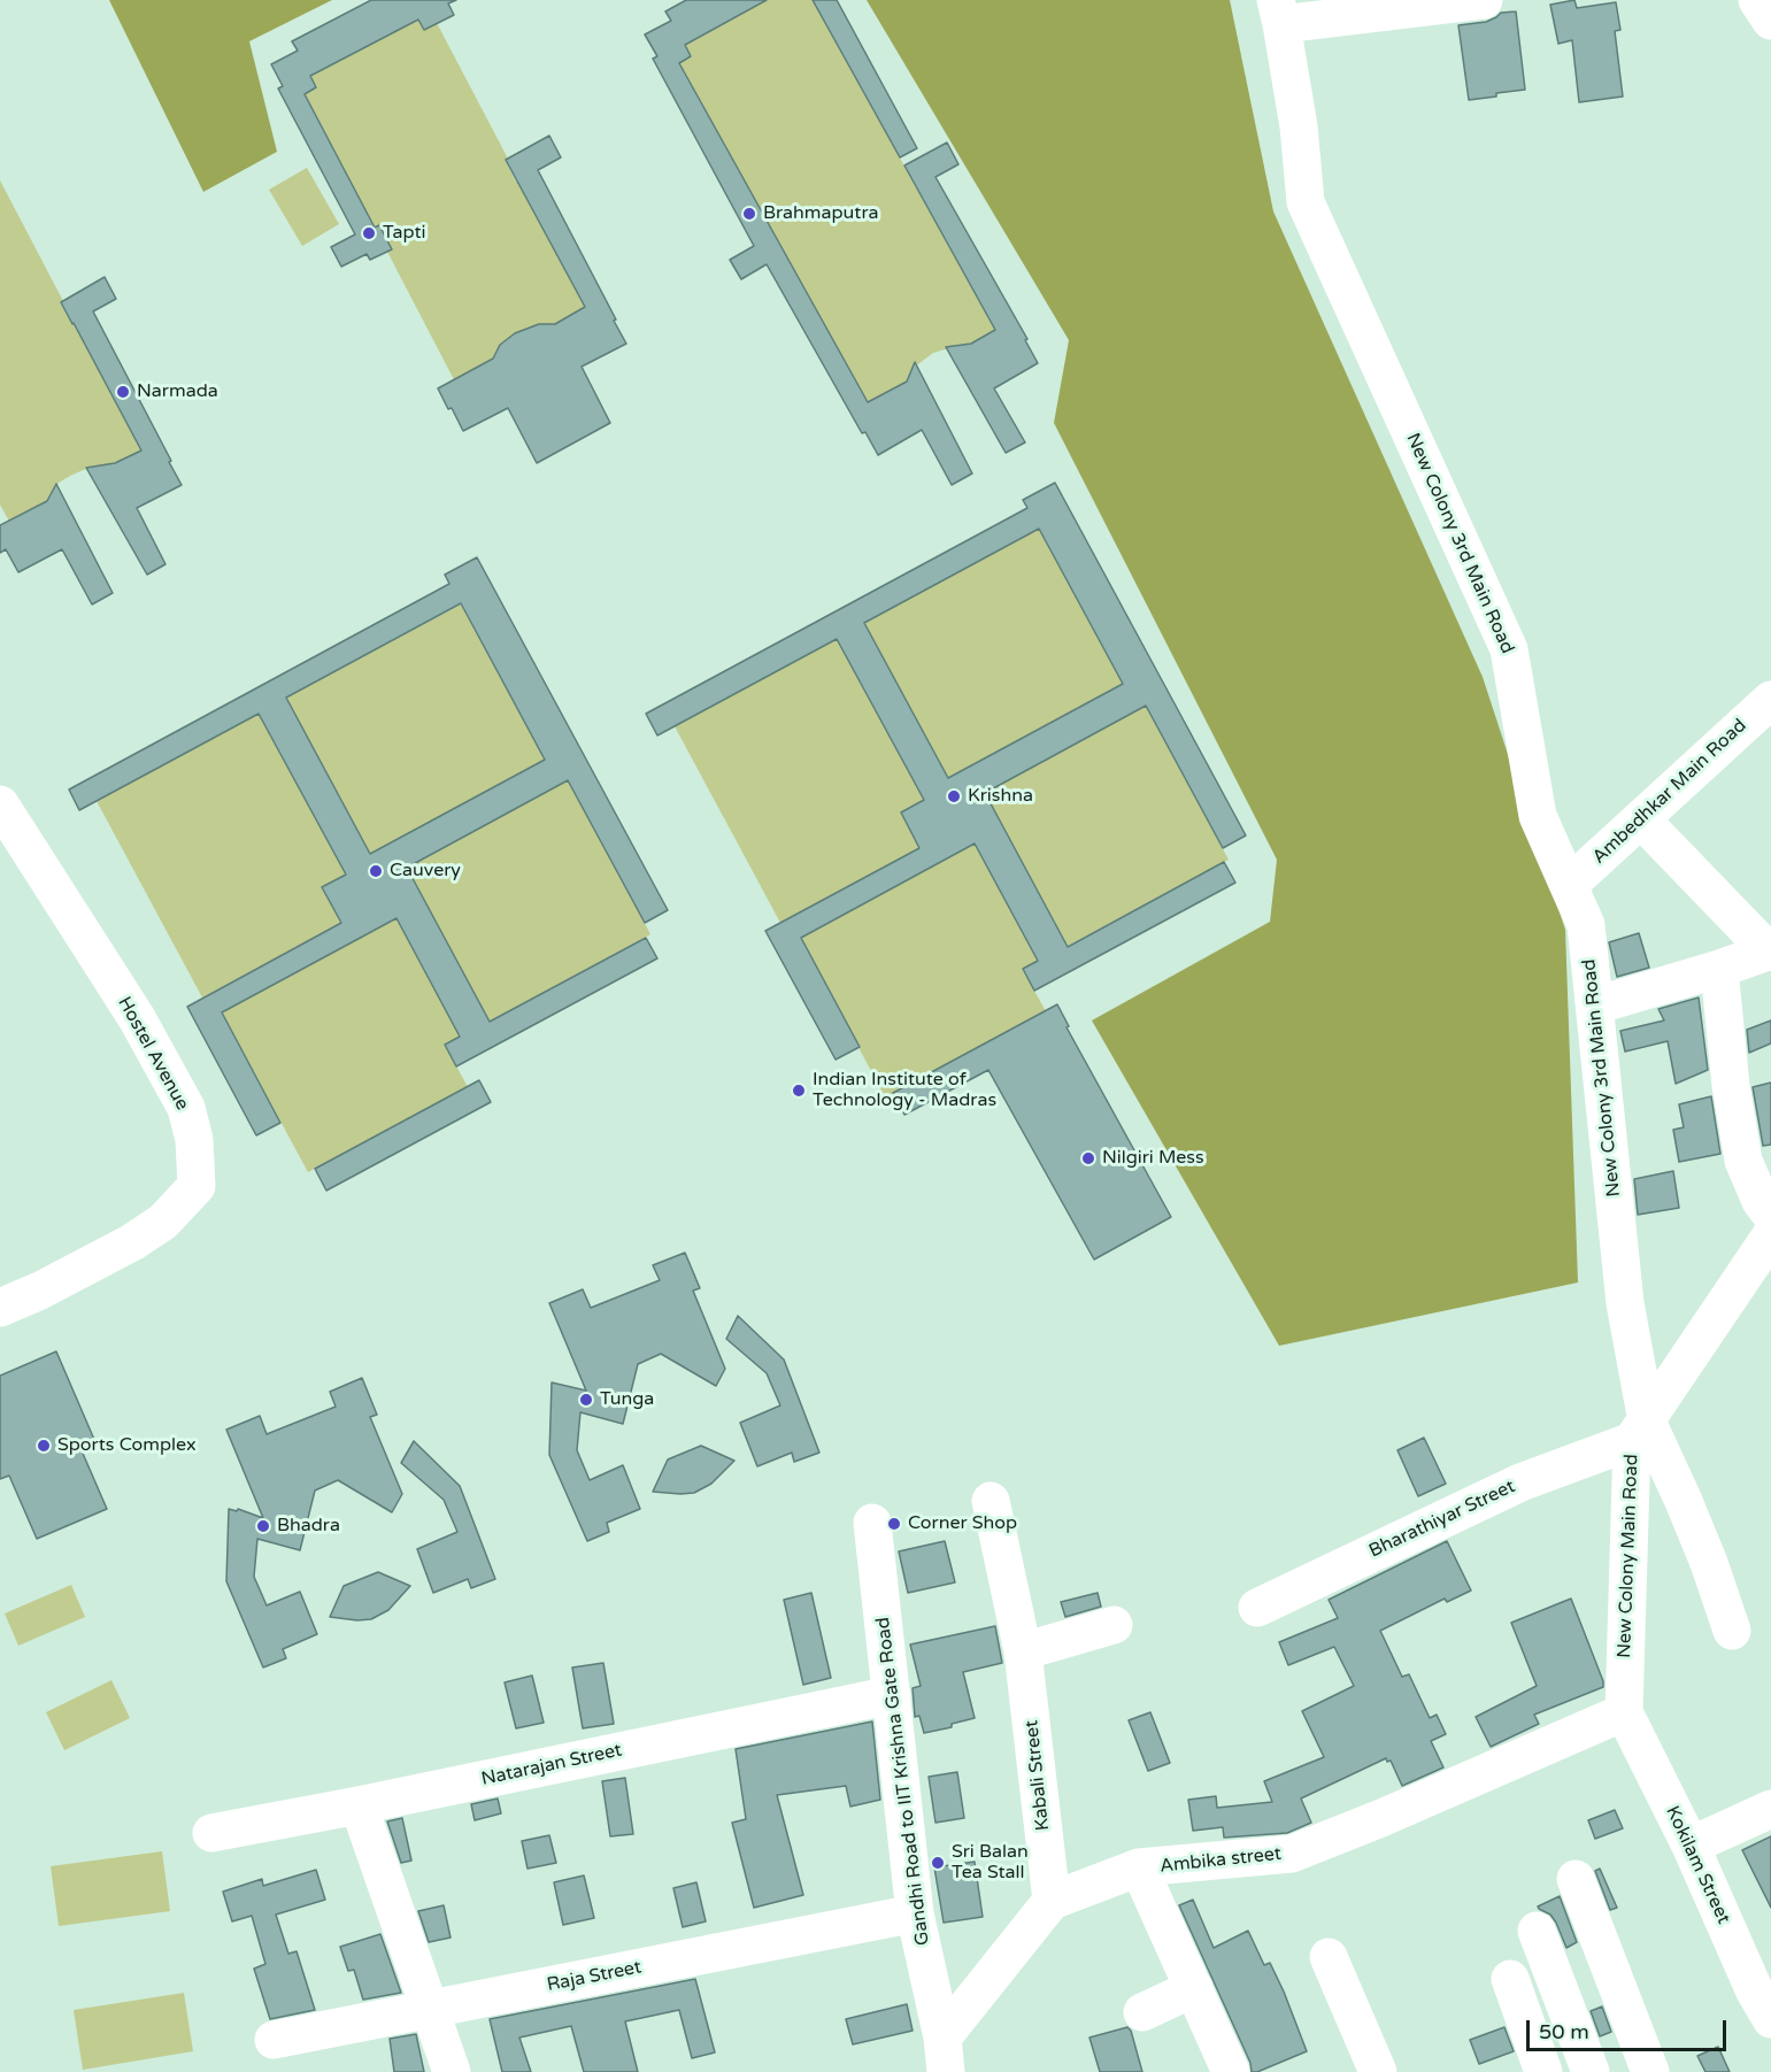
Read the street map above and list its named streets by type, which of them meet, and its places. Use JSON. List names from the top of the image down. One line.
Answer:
{"streets":{"street":["New Colony 3rd Main Road","Ambedhkar Main Road","Hostel Avenue","Bharathiyar Street","New Colony Main Road","Natarajan Street","Kabali Street","Gandhi Road to IIT Krishna Gate Road","Ambika street","Kokilam Street","Raja Street"]},"crossings":[["New Colony 3rd Main Road","Ambedhkar Main Road"],["New Colony 3rd Main Road","Bharathiyar Street"],["New Colony 3rd Main Road","New Colony Main Road"],["Bharathiyar Street","New Colony Main Road"],["New Colony Main Road","Ambika street"],["New Colony Main Road","Kokilam Street"],["Natarajan Street","Gandhi Road to IIT Krishna Gate Road"],["Kabali Street","Ambika street"],["Gandhi Road to IIT Krishna Gate Road","Raja Street"],["Ambika street","Kokilam Street"]],"places":["Brahmaputra","Tapti","Narmada","Krishna","Cauvery","Indian Institute of Technology - Madras","Nilgiri Mess","Tunga","Sports Complex","Corner Shop","Bhadra","Sri Balan Tea Stall"],"scale_bar":"50 m"}
